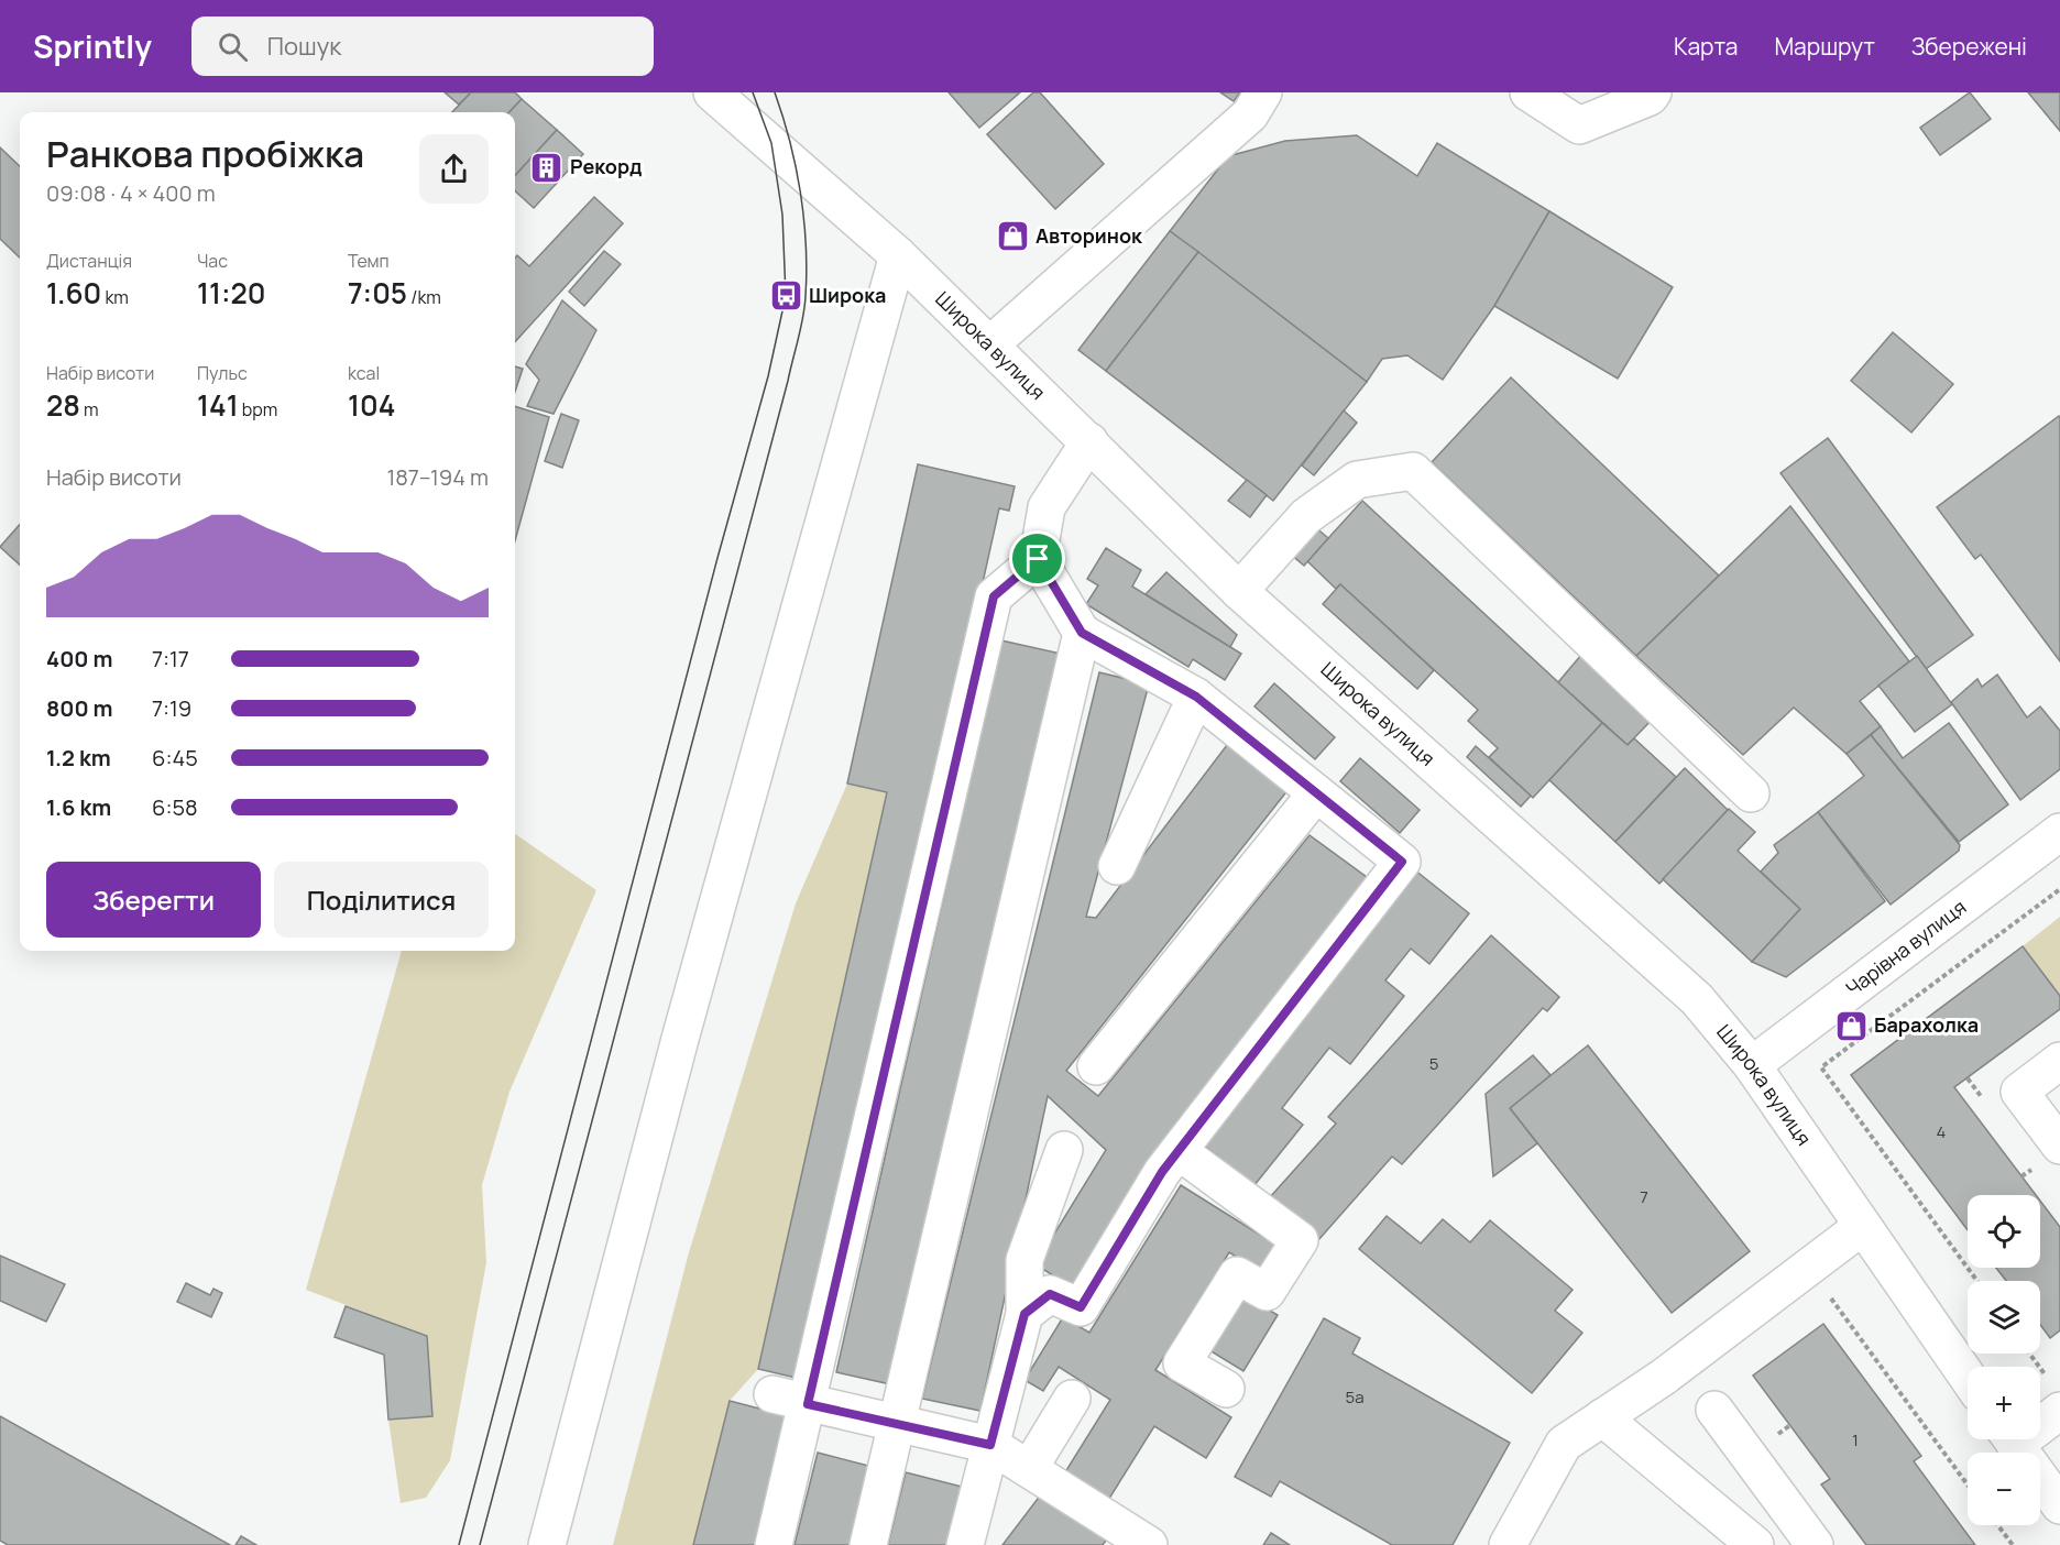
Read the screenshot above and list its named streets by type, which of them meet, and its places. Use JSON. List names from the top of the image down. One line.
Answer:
{"streets":{"street":["Широка вулиця","Чарівна вулиця"]},"crossings":[["Широка вулиця","Чарівна вулиця"]],"places":{"building":["Рекорд"],"shop":["Авторинок","Барахолка"],"bus stop":["Широка"]},"house_numbers":["5","4","7","5а","1"],"page":{"header":"Sprintly","search":"Пошук","nav":["Карта","Маршрут","Збережені"],"heading":["Ранкова пробіжка","09:08 · 4 × 400 m"],"stats":[["Дистанція","1.60 km"],["Час","11:20"],["Темп","7:05 /km"],["Набір висоти","28 m"],["Пульс","141 bpm"],["kcal","104"]],"chart":["Набір висоти","187–194 m"],"list":[{"name":"400 m","note":"7:17"},{"name":"800 m","note":"7:19"},{"name":"1.2 km","note":"6:45"},{"name":"1.6 km","note":"6:58"}],"buttons":["Зберегти","Поділитися"],"map_buttons":["+","−"]}}
